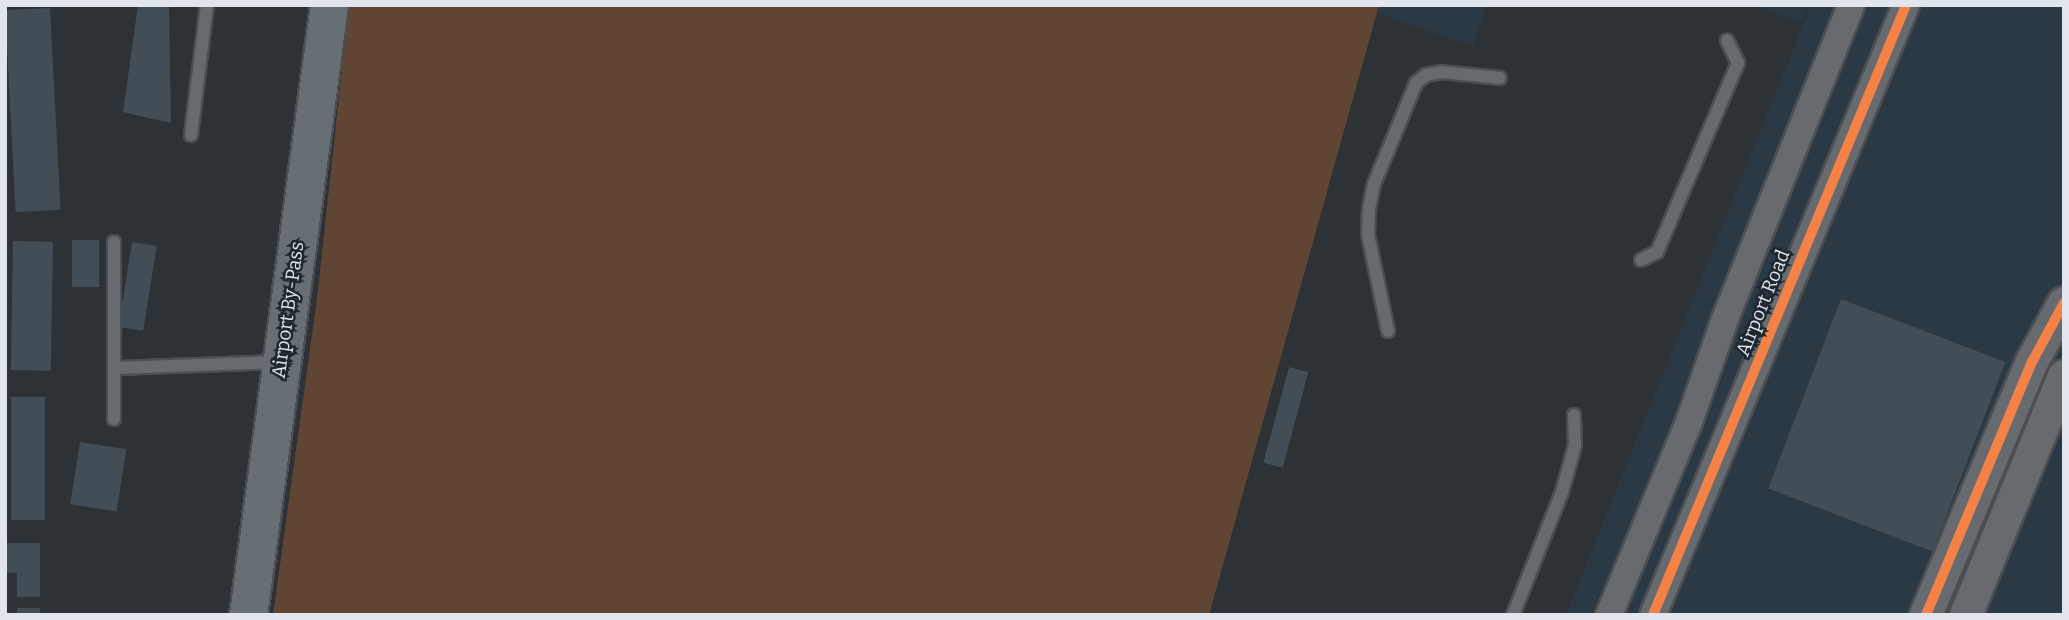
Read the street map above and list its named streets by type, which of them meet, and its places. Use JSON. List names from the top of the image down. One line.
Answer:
{"streets":{"main road":["Airport By-Pass"],"street":["Airport Road"]}}
